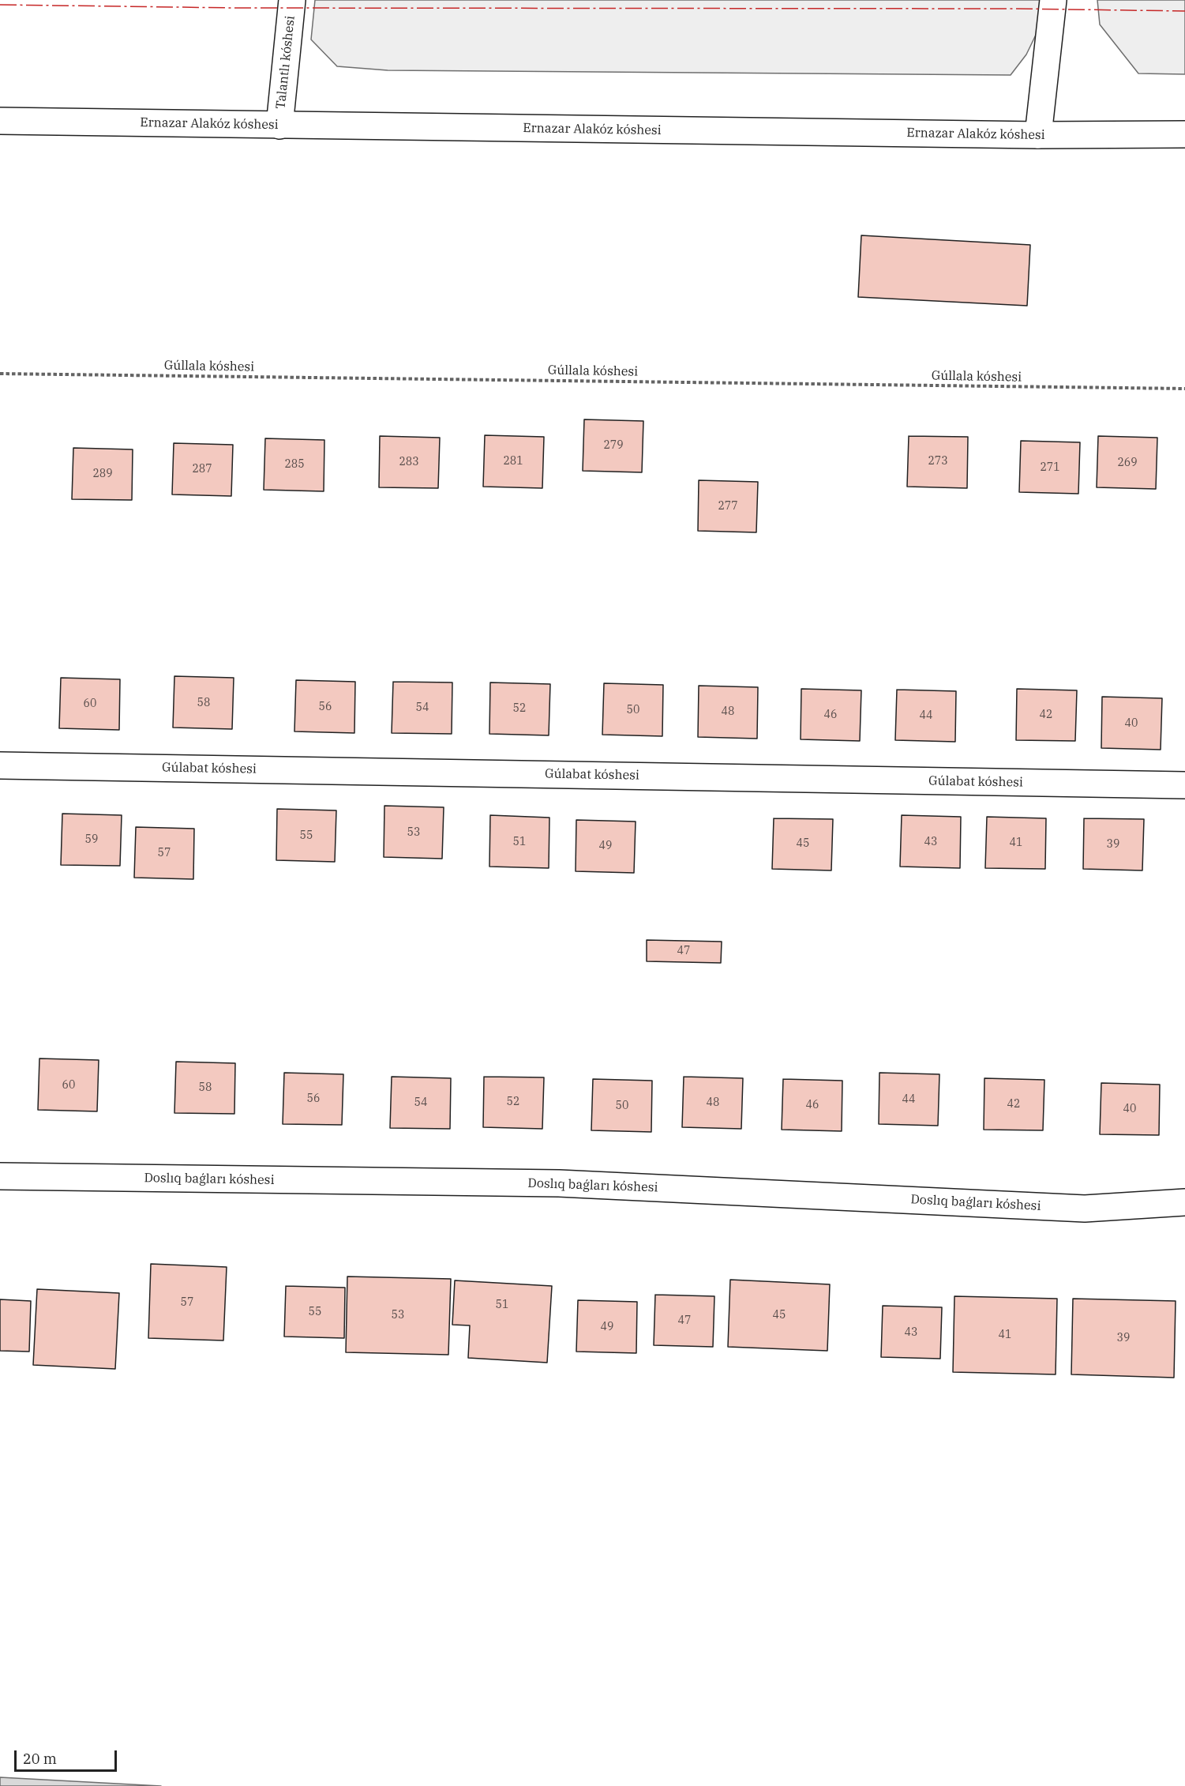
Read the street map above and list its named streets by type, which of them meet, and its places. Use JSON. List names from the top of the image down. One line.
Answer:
{"streets":{"street":["Talantlı kóshesi","Ernazar Alakóz kóshesi","Gúlabat kóshesi","Doslıq baǵları kóshesi"],"path":["Gúllala kóshesi"]},"crossings":[["Talantlı kóshesi","Ernazar Alakóz kóshesi"]],"house_numbers":["279","281","273","283","269","285","271","287","289","277","58","60","56","54","52","50","48","46","42","44","40","53","55","59","51","43","41","45","39","49","57","47","60","58","56","44","52","54","48","42","46","50","40","57","51","55","53","45","47","49","43","41","39"],"scale_bar":"20 m"}
